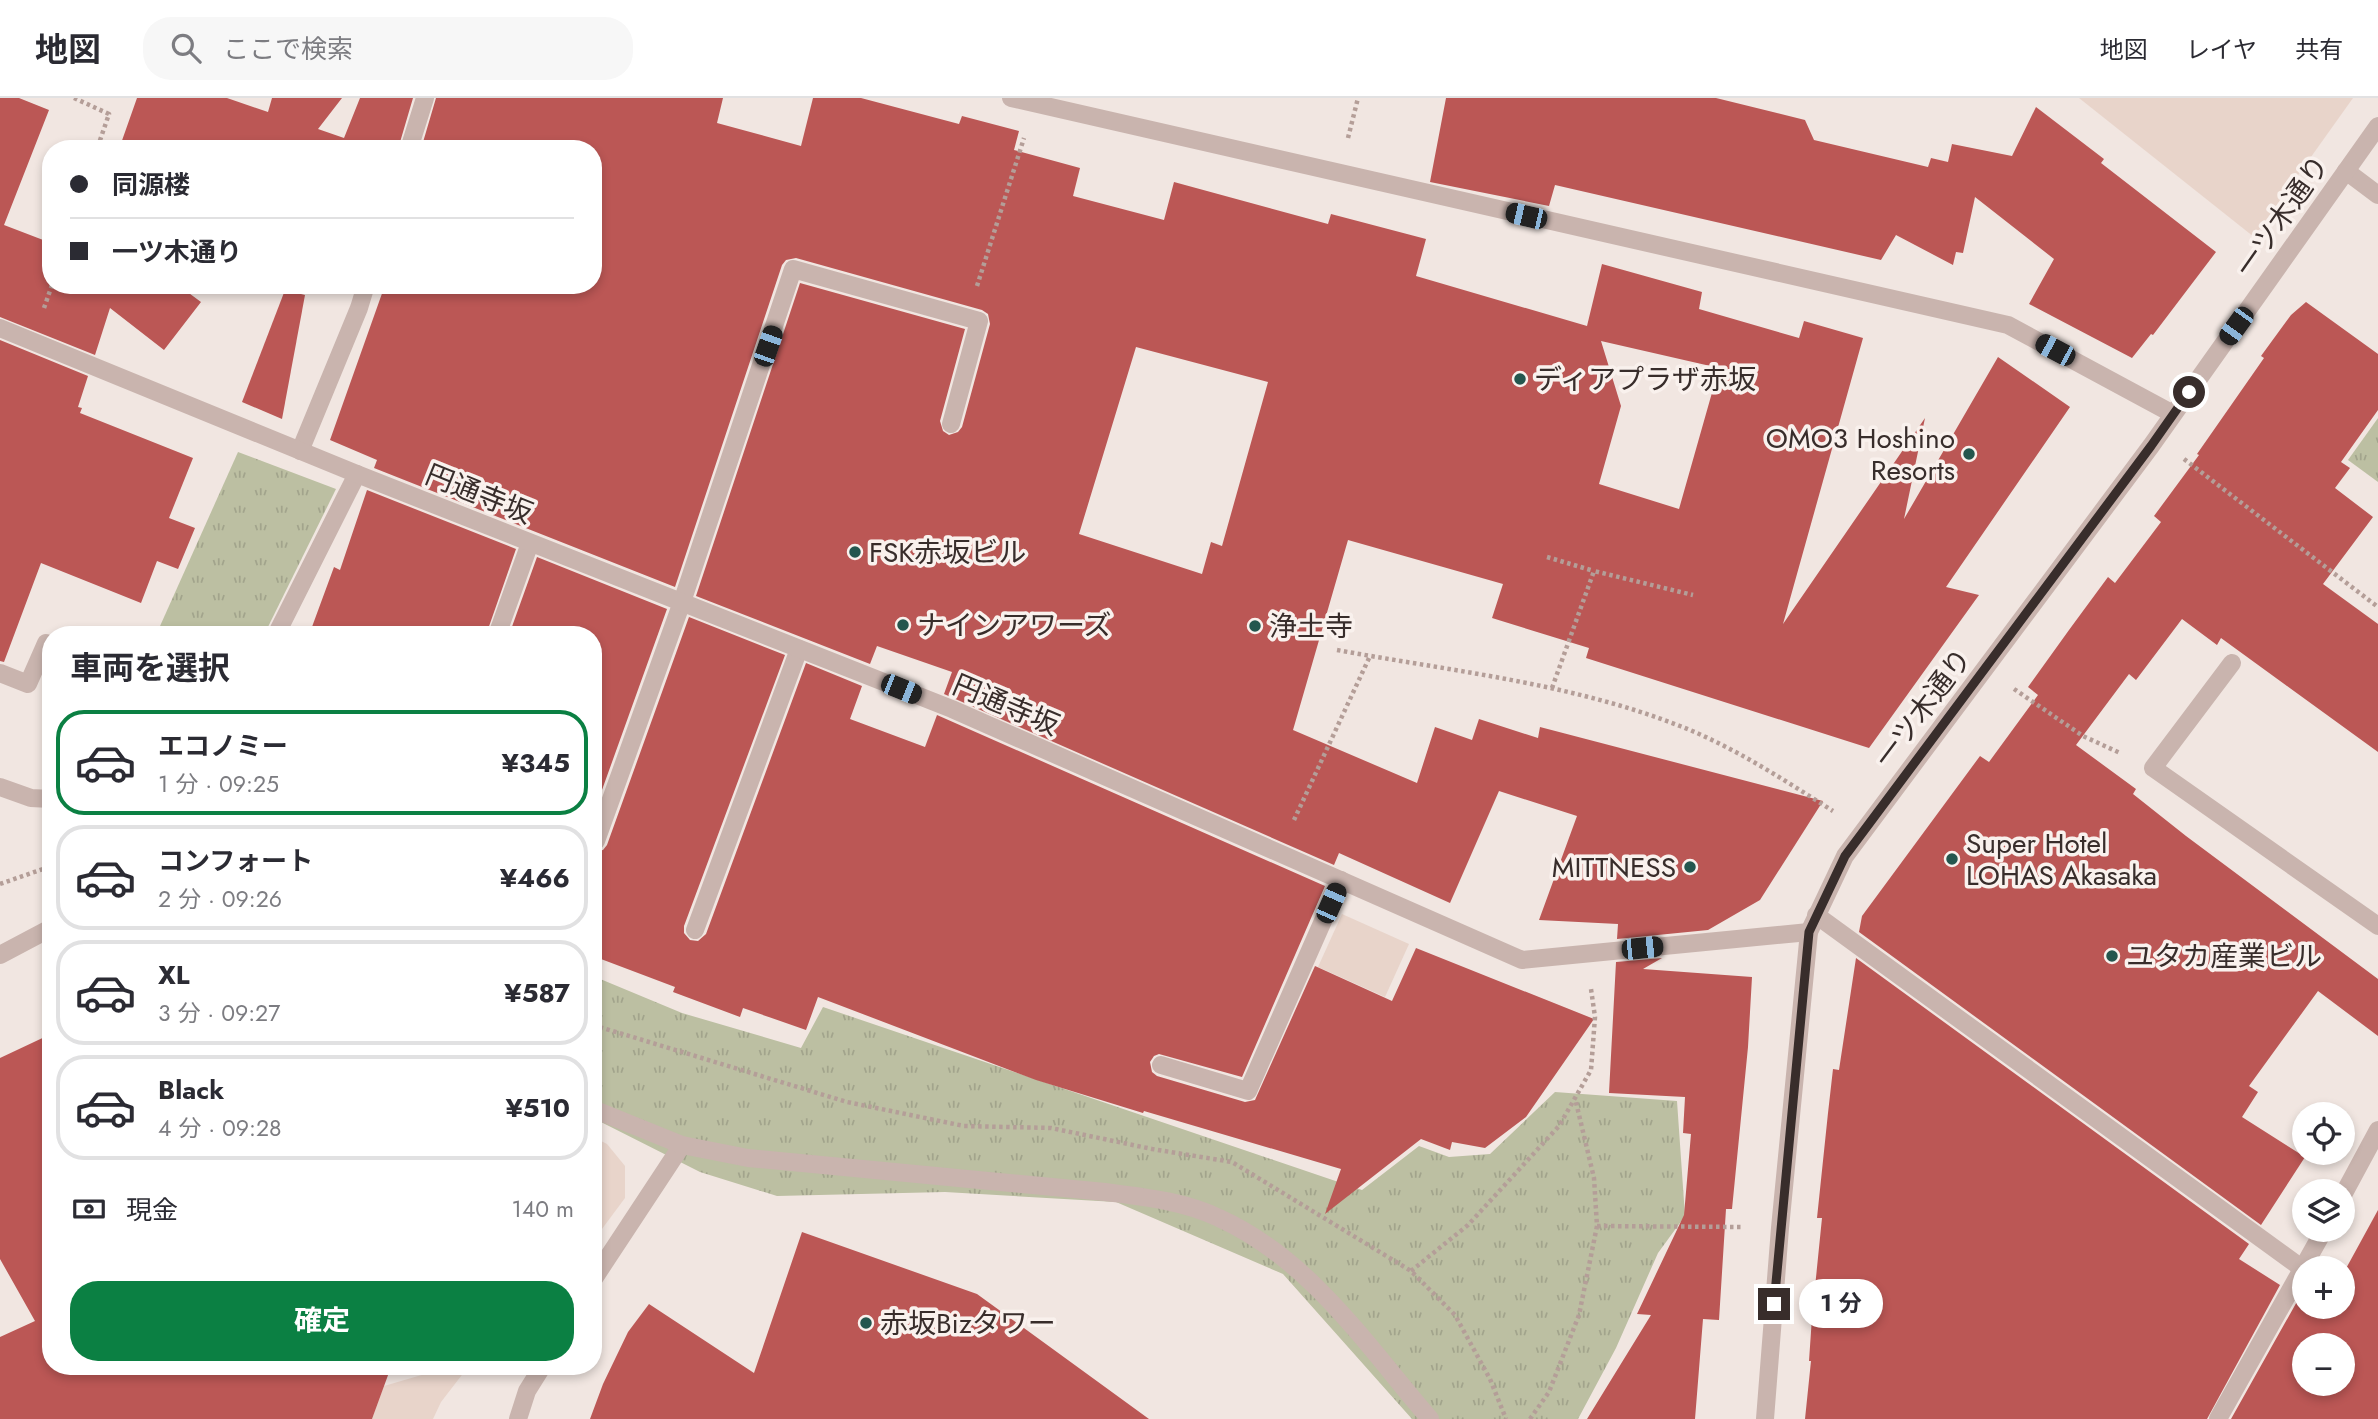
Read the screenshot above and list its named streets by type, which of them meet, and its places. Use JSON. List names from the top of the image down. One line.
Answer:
{"streets":{"street":["一ツ木通り","円通寺坂"]},"crossings":[["一ツ木通り","円通寺坂"]],"places":["ディアプラザ赤坂","OMO3 Hoshino Resorts","FSK赤坂ビル","ナインアワーズ","浄土寺","Super Hotel LOHAS Akasaka","MITTNESS","ユタカ産業ビル","赤坂Bizタワー"],"page":{"header":"地図","search":"ここで検索","nav":["地図","レイヤ","共有"],"banner":["同源楼","一ツ木通り"],"heading":"車両を選択","list":[{"name":"エコノミー","note":"1 分 · 09:25","value":"¥345"},{"name":"コンフォート","note":"2 分 · 09:26","value":"¥466"},{"name":"XL","note":"3 分 · 09:27","value":"¥587"},{"name":"Black","note":"4 分 · 09:28","value":"¥510"}],"map_buttons":["+","−"],"pay":["現金","140 m"],"buttons":"確定","bubble":"1 分"}}
